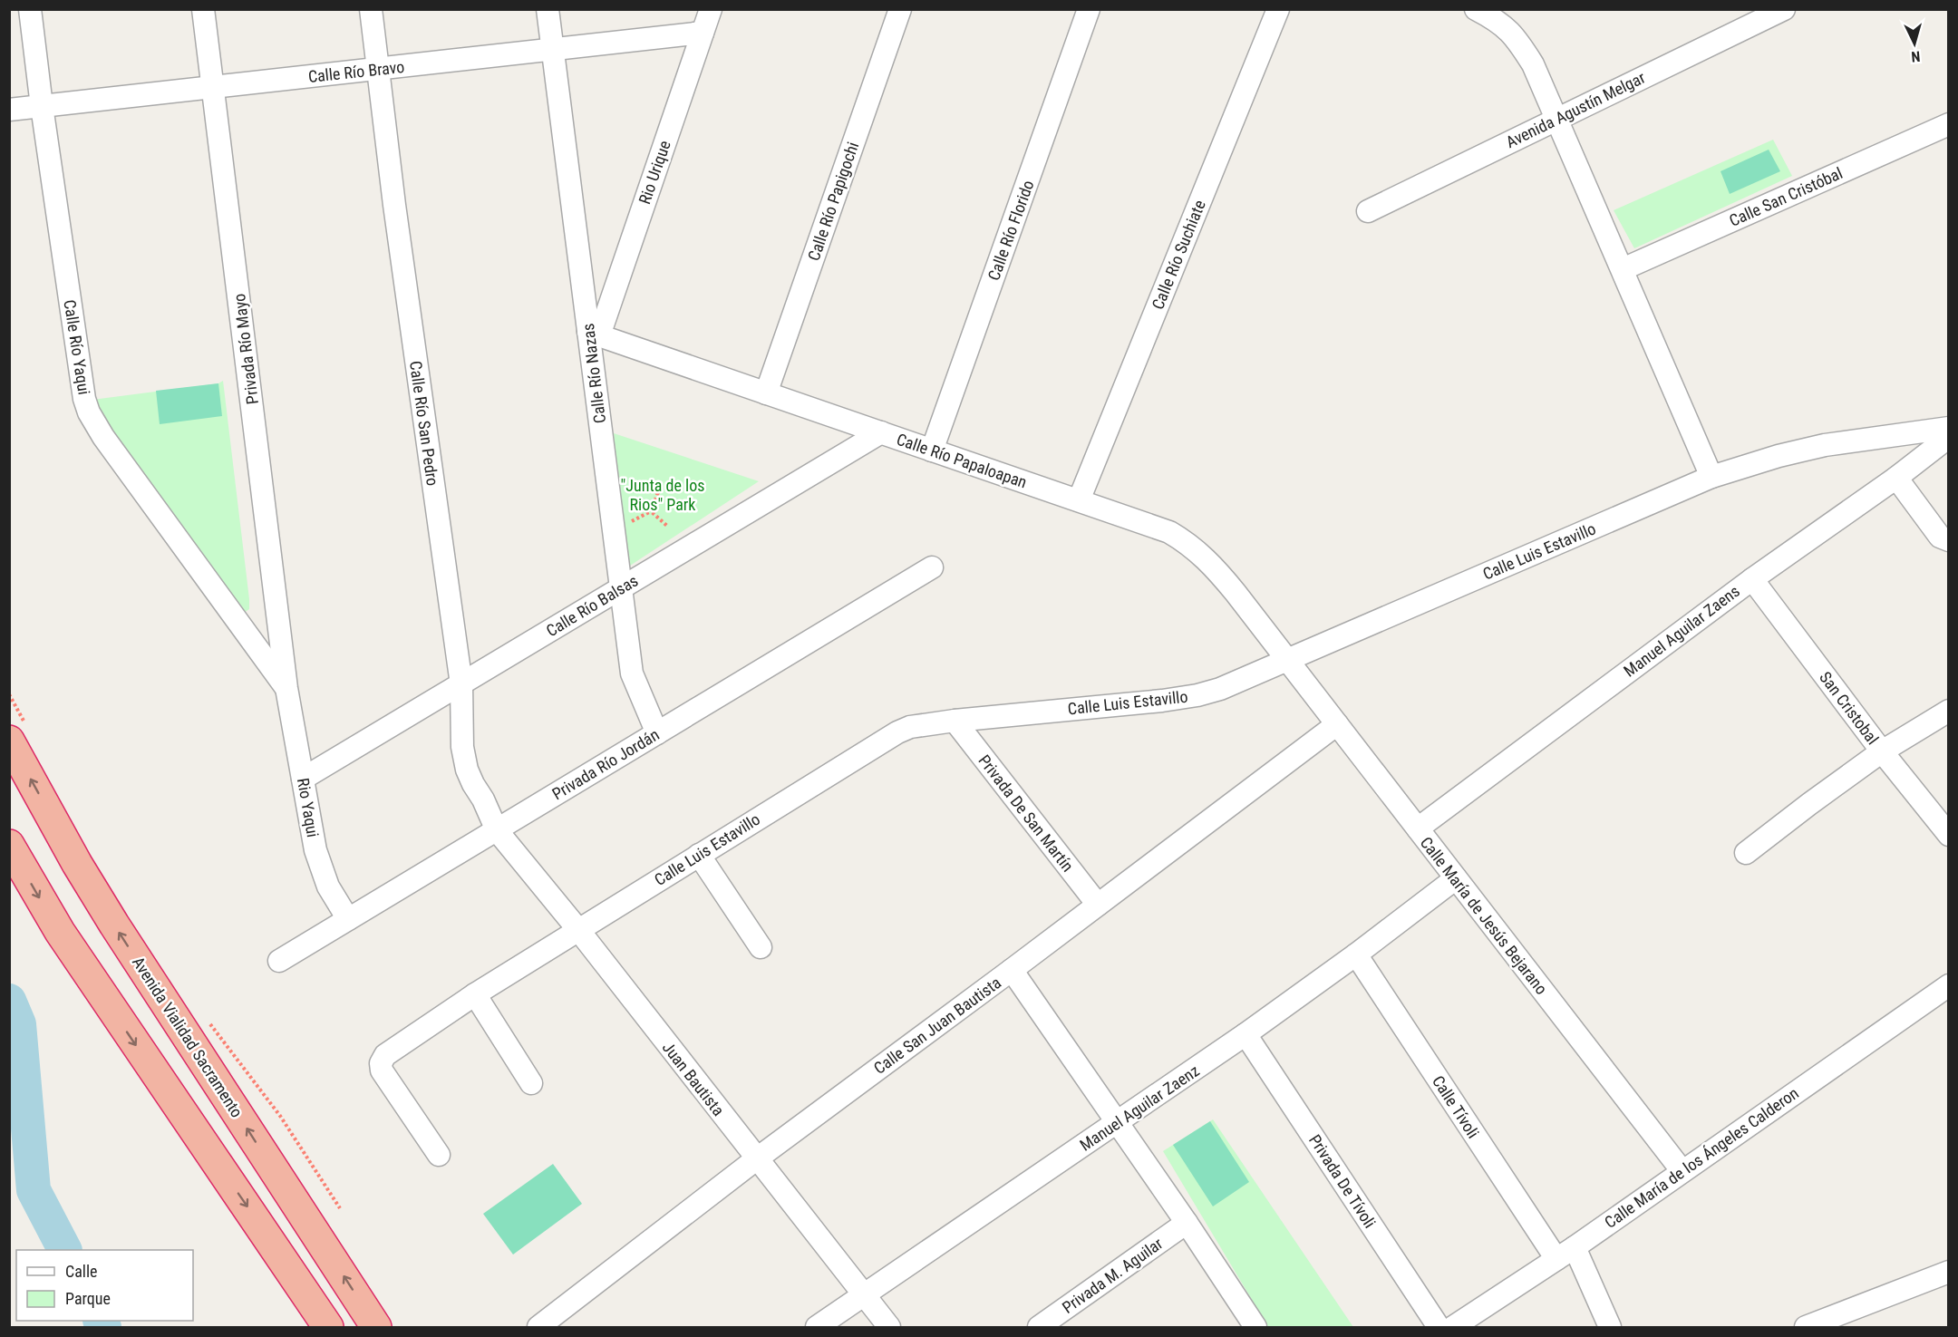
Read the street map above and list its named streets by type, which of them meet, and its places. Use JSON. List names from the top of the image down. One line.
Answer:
{"streets":{"highway":["Avenida Vialidad Sacramento"],"street":["Calle Río Bravo","Avenida Agustín Melgar","Rio Urique","Calle San Cristóbal","Calle Río Papigochi","Calle Río Florido","Calle Río Suchiate","Calle Río Yaqui","Privada Río Mayo","Calle Río Nazas","Calle Río San Pedro","Calle Río Papaloapan","Calle Luis Estavillo","Calle Río Balsas","Manuel Aguilar Zaens","San Cristobal","Privada Río Jordán","Rio Yaqui","Privada De San Martín","Calle María de Jesús Bejarano","Calle San Juan Bautista","Juan Bautista","Calle Tívoli","Manuel Aguilar Zaenz","Calle María de los Ángeles Calderon","Privada De Tívoli","Privada M. Aguilar"]},"crossings":[["Calle Río Bravo","Rio Urique"],["Calle Río Bravo","Calle Río Yaqui"],["Calle Río Bravo","Privada Río Mayo"],["Calle Río Bravo","Calle Río Nazas"],["Calle Río Bravo","Calle Río San Pedro"],["Rio Urique","Calle Río Nazas"],["Rio Urique","Calle Río Papaloapan"],["Calle Río Papigochi","Calle Río Papaloapan"],["Calle Río Florido","Calle Río Papaloapan"],["Calle Río Suchiate","Calle Río Papaloapan"],["Calle Río Yaqui","Privada Río Mayo"],["Calle Río Yaqui","Rio Yaqui"],["Privada Río Mayo","Rio Yaqui"],["Calle Río Nazas","Calle Río Papaloapan"],["Calle Río Nazas","Calle Río Balsas"],["Calle Río Nazas","Privada Río Jordán"],["Calle Río San Pedro","Calle Río Balsas"],["Calle Río San Pedro","Privada Río Jordán"],["Calle Río San Pedro","Juan Bautista"],["Calle Río Papaloapan","Calle Luis Estavillo"],["Calle Río Papaloapan","Calle Río Balsas"],["Calle Río Papaloapan","Calle María de Jesús Bejarano"],["Calle Luis Estavillo","Privada De San Martín"],["Calle Luis Estavillo","Calle María de Jesús Bejarano"],["Calle Luis Estavillo","Juan Bautista"],["Calle Río Balsas","Rio Yaqui"],["Manuel Aguilar Zaens","San Cristobal"],["Manuel Aguilar Zaens","Calle María de Jesús Bejarano"],["Privada Río Jordán","Rio Yaqui"],["Privada Río Jordán","Juan Bautista"],["Privada De San Martín","Calle San Juan Bautista"],["Calle María de Jesús Bejarano","Calle San Juan Bautista"],["Calle María de Jesús Bejarano","Manuel Aguilar Zaenz"],["Calle María de Jesús Bejarano","Calle María de los Ángeles Calderon"],["Calle San Juan Bautista","Juan Bautista"],["Juan Bautista","Manuel Aguilar Zaenz"],["Calle Tívoli","Manuel Aguilar Zaenz"],["Calle Tívoli","Calle María de los Ángeles Calderon"],["Manuel Aguilar Zaenz","Privada De Tívoli"]],"parks":["\"Junta de los Rios\" Park"],"legend":["Calle","Parque"],"north":"bottom"}
